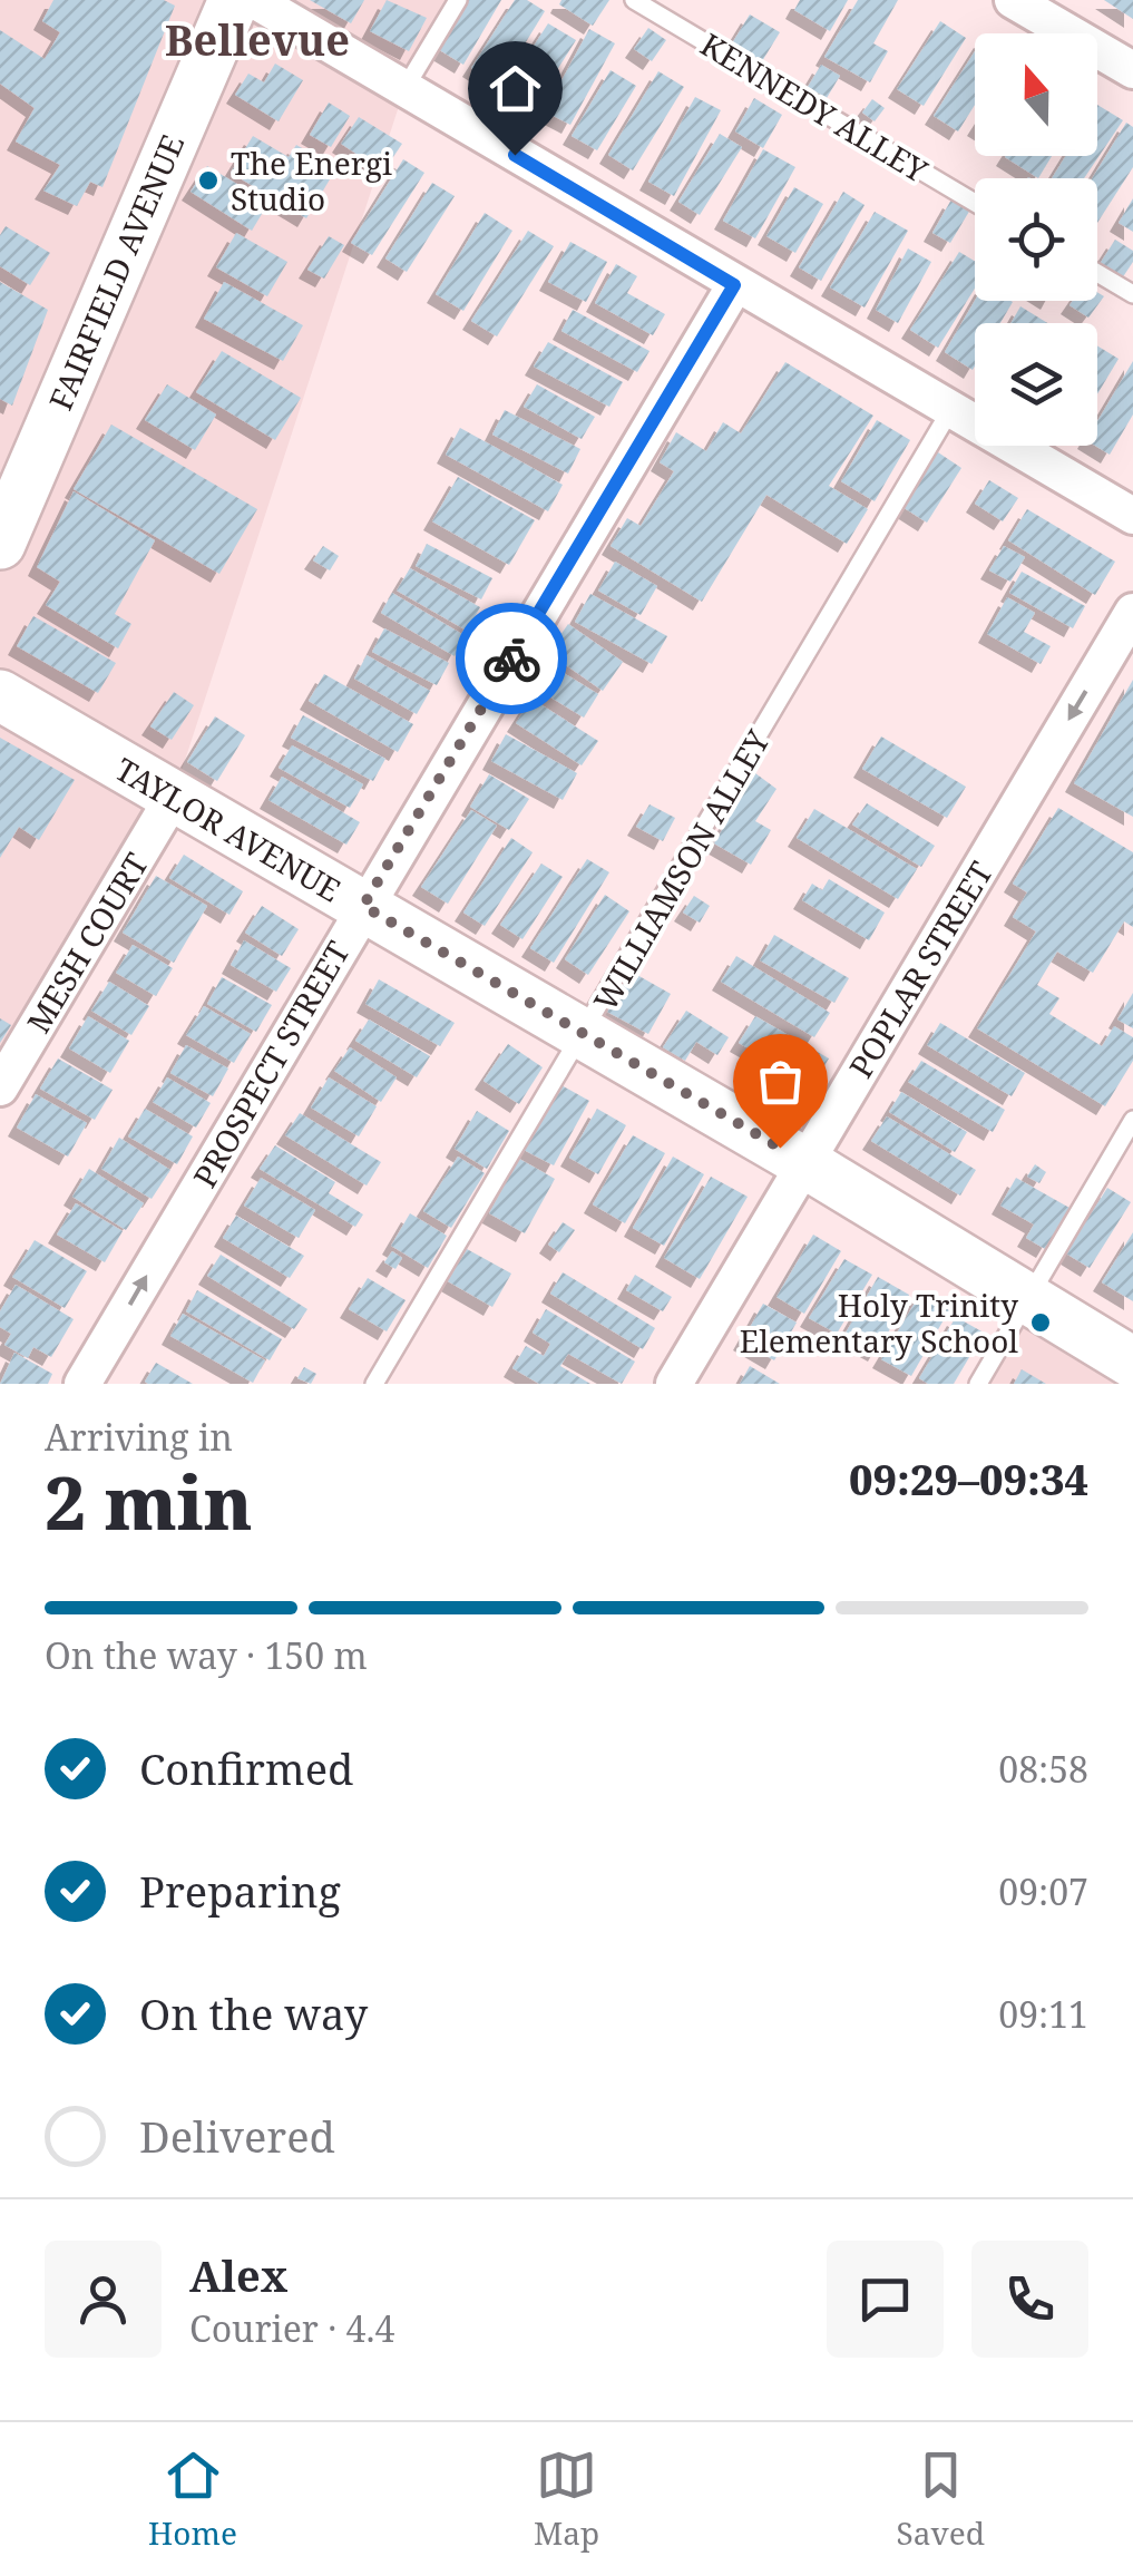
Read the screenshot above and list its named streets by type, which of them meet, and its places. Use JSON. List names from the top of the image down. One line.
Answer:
{"streets":{"street":["FAIRFIELD AVENUE","TAYLOR AVENUE","MESH COURT","POPLAR STREET","PROSPECT STREET"],"lane":["KENNEDY ALLEY","WILLIAMSON ALLEY"]},"crossings":[["TAYLOR AVENUE","WILLIAMSON ALLEY"],["TAYLOR AVENUE","MESH COURT"],["TAYLOR AVENUE","POPLAR STREET"],["TAYLOR AVENUE","PROSPECT STREET"]],"one_way":["POPLAR STREET","PROSPECT STREET"],"districts":["Bellevue"],"places":["The Energi Studio","Holy Trinity Elementary School"],"north":"top","page":{"heading":["2 min","Arriving in","09:29–09:34"],"panel":["Alex","Courier · 4.4"],"bar":"On the way · 150 m","list":[["Confirmed","08:58"],["Preparing","09:07"],["On the way","09:11"],"Delivered"],"tabs":["Home","Map","Saved"]}}
